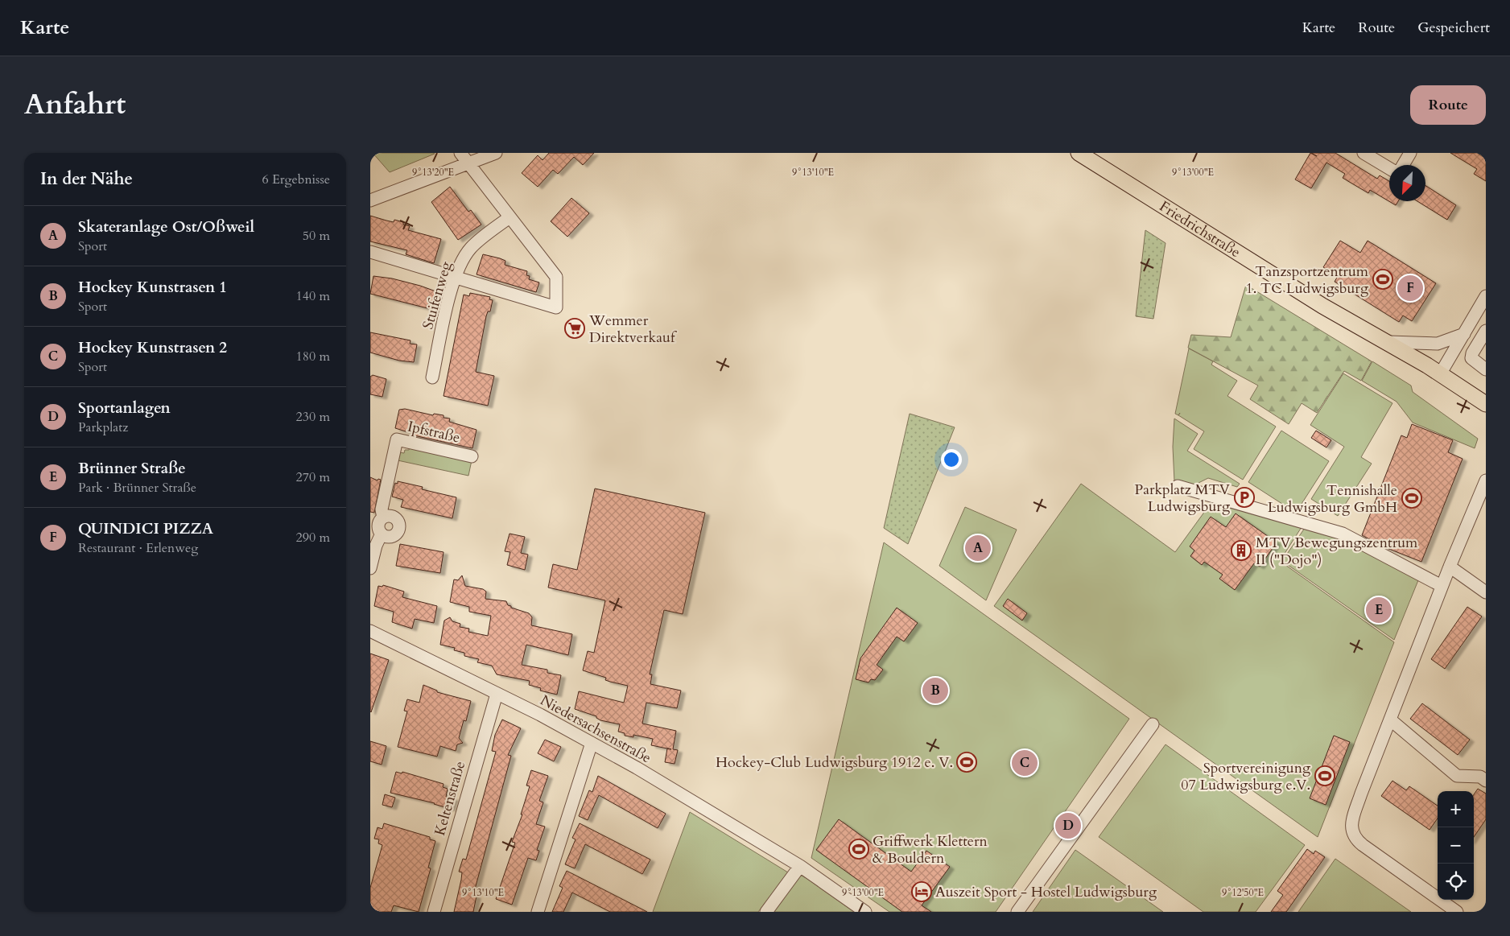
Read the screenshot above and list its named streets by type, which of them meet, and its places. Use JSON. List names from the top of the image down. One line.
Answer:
{"streets":{"main road":["Friedrichstraße"],"street":["Stuifenweg","Ipfstraße","Niedersachsenstraße","Keltenstraße"]},"crossings":[["Niedersachsenstraße","Keltenstraße"]],"places":{"sports":["Tanzsportzentrum 1. TC Ludwigsburg","Tennishalle Ludwigsburg GmbH","Hockey-Club Ludwigsburg 1912 e. V.","Sportvereinigung 07 Ludwigsburg e.V.","Griffwerk Klettern & Bouldern"],"supermarket":["Wemmer Direktverkauf"],"parking":["Parkplatz MTV Ludwigsburg"],"building":["MTV Bewegungszentrum II (\"Dojo\")"],"hotel":["Auszeit Sport - Hostel Ludwigsburg"]},"north":"bottom left","page":{"header":"Karte","nav":["Karte","Route","Gespeichert"],"title":"Anfahrt","buttons":"Route","heading":["In der Nähe","6 Ergebnisse"],"list":[{"mark":"A","name":"Skateranlage Ost/Oßweil","note":"Sport","value":"50 m"},{"mark":"B","name":"Hockey Kunstrasen 1","note":"Sport","value":"140 m"},{"mark":"C","name":"Hockey Kunstrasen 2","note":"Sport","value":"180 m"},{"mark":"D","name":"Sportanlagen","note":"Parkplatz","value":"230 m"},{"mark":"E","name":"Brünner Straße","note":"Park · Brünner Straße","value":"270 m"},{"mark":"F","name":"QUINDICI PIZZA","note":"Restaurant · Erlenweg","value":"290 m"}],"pins":["F","A","E","B","C","D"],"map_buttons":["+","−"]},"coordinates":["9°13'20\"E","9°13'10\"E","9°13'00\"E","9°12'50\"E"]}
